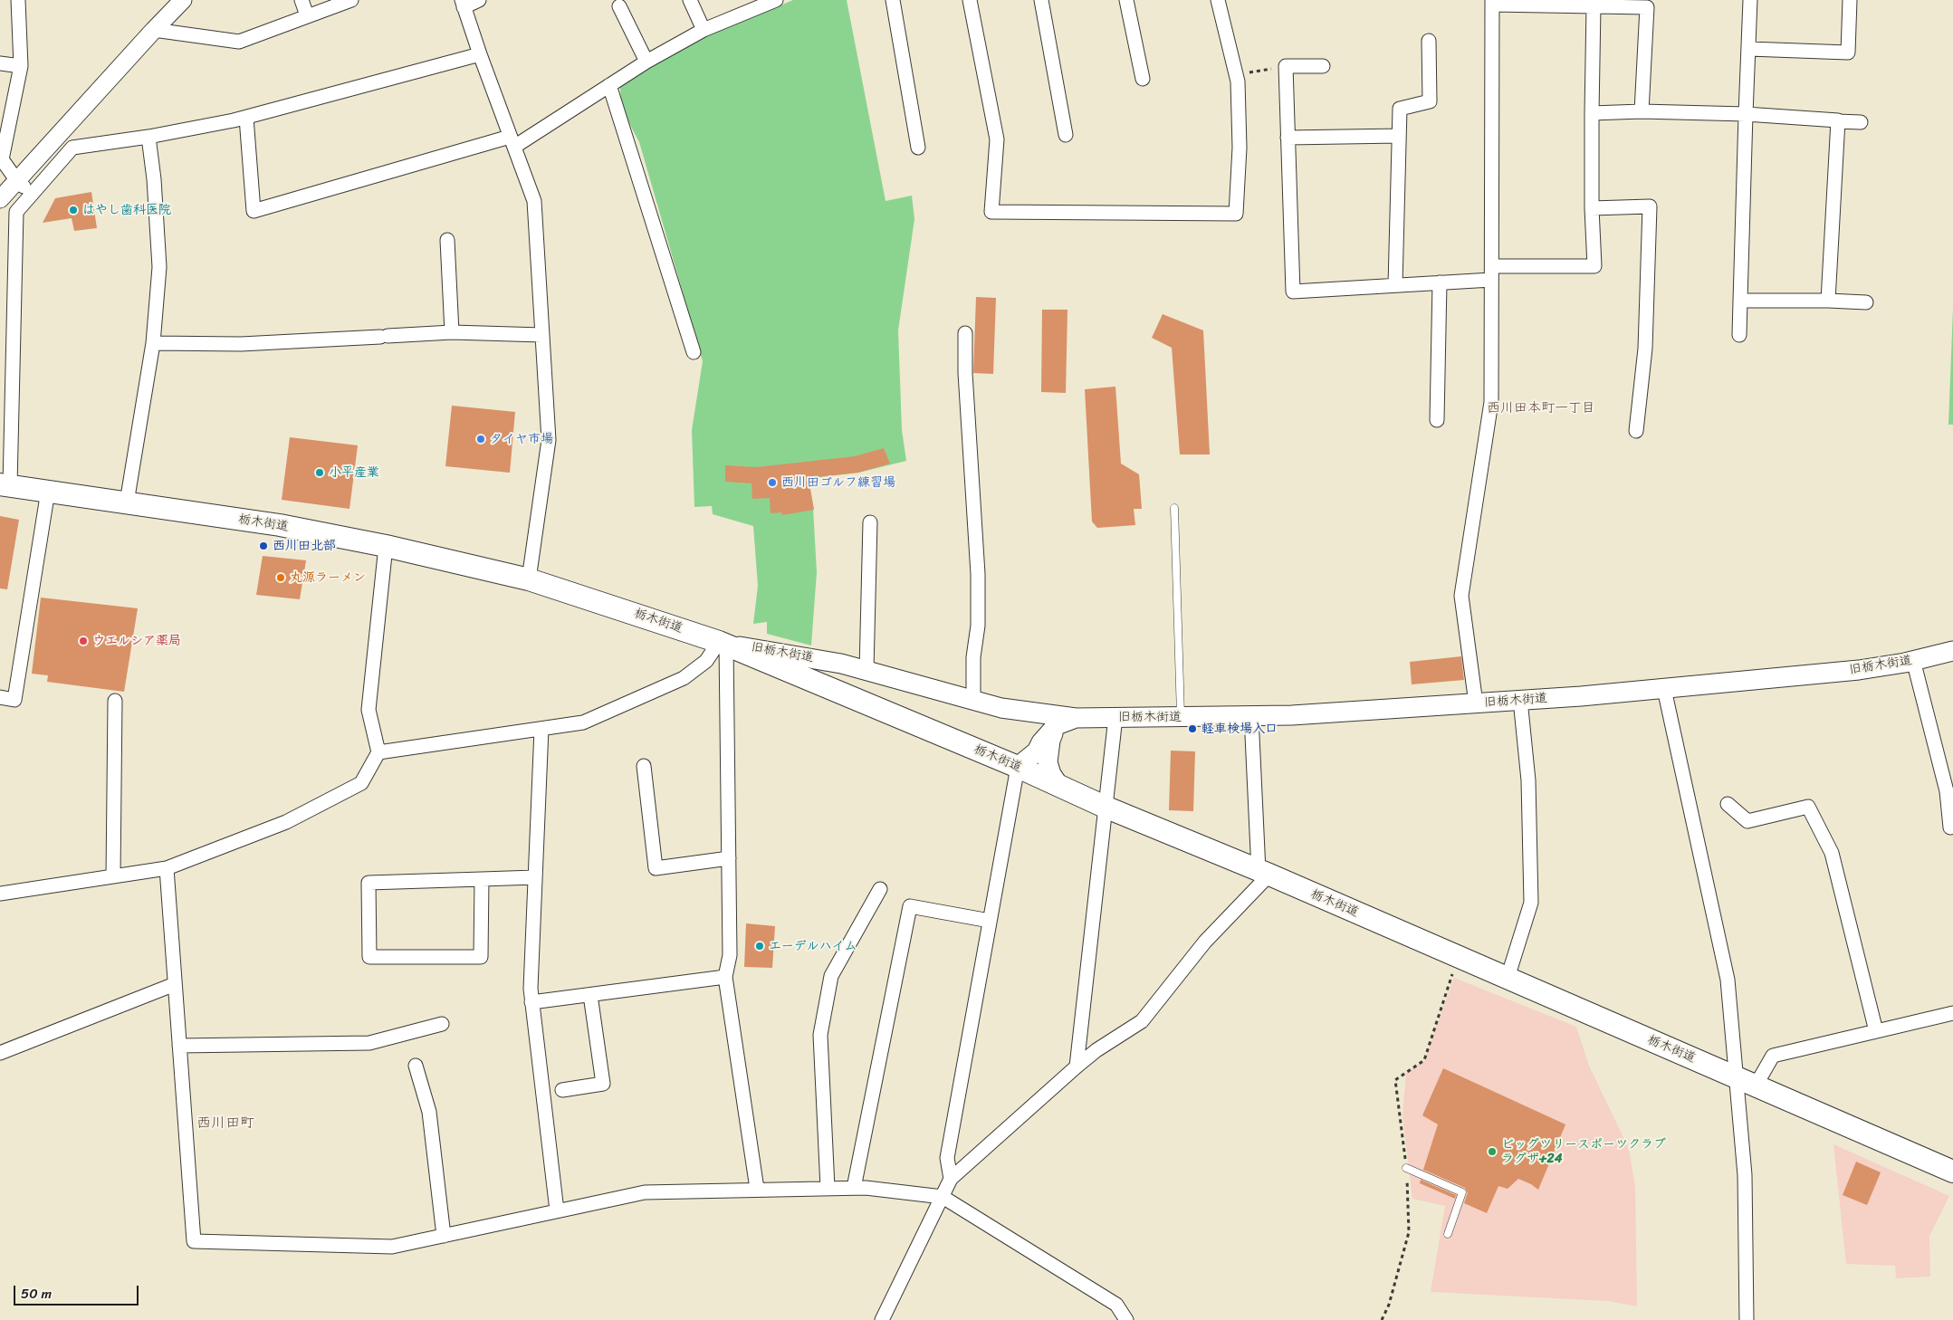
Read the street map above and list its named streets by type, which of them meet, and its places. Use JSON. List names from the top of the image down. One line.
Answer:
{"streets":{"main road":["栃木街道","旧栃木街道"]},"crossings":[["栃木街道","旧栃木街道"]],"districts":["西川田本町一丁目","西川田町"],"places":["はやし歯科医院","タイヤ市場","小平産業","西川田ゴルフ練習場","西川田北部","丸源ラーメン","ウエルシア薬局","軽車検場入口","エーデルハイム","ビッグツリースポーツクラブ ラグザ+24"],"scale_bar":"50 m"}
